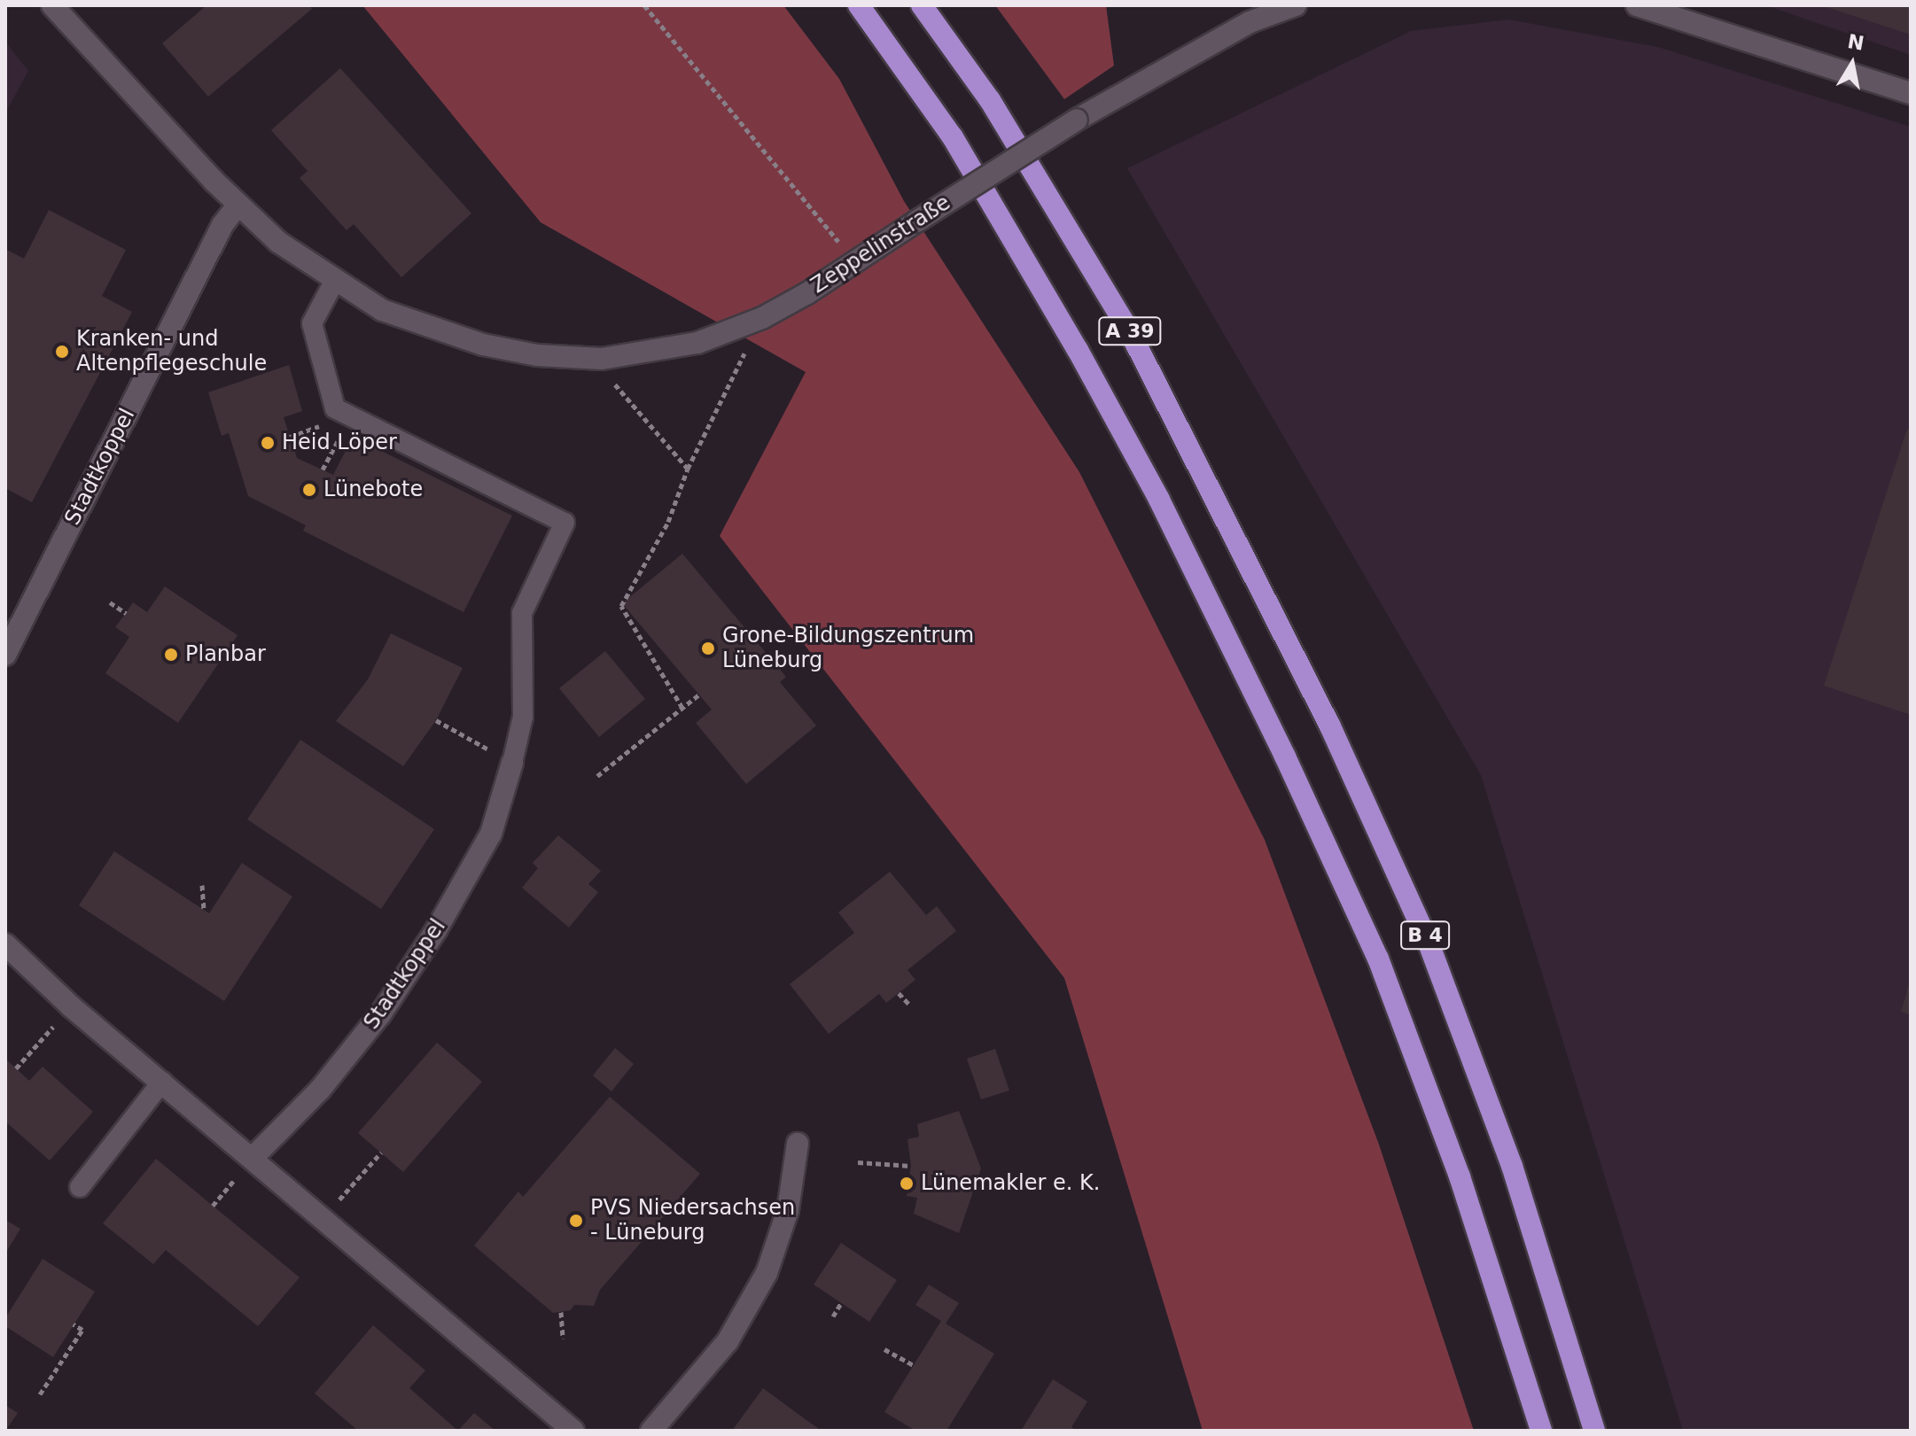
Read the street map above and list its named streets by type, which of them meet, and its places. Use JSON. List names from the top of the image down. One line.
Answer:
{"streets":{"highway":["A 39","B 4"],"street":["Zeppelinstraße","Stadtkoppel"]},"crossings":[["A 39","B 4"]],"places":["Kranken- und Altenpflegeschule","Heid Löper","Lünebote","Grone-Bildungszentrum Lüneburg","Planbar","Lünemakler e. K.","PVS Niedersachsen - Lüneburg"],"north":"top"}
